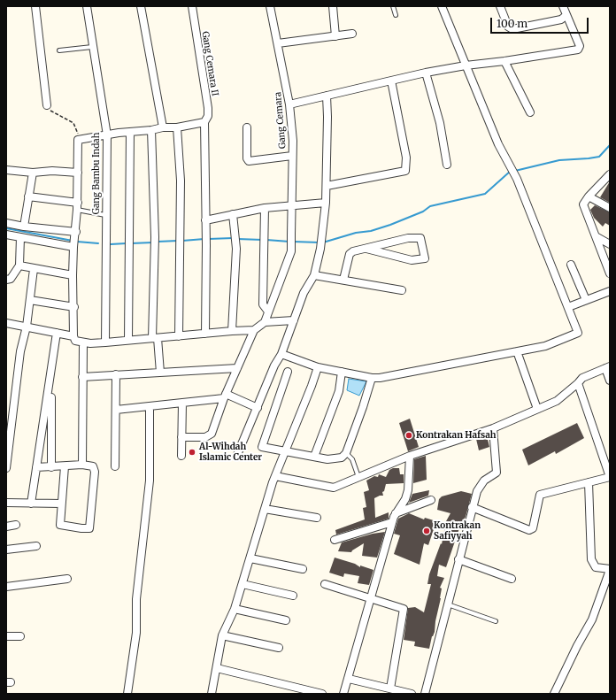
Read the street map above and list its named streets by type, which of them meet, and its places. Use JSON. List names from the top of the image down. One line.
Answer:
{"streets":{"street":["Gang Cemara II","Gang Cemara","Gang Bambu Indah"]},"places":["Kontrakan Hafsah","Al-Wihdah Islamic Center","Kontrakan Safiyyah"],"scale_bar":"100 m"}
